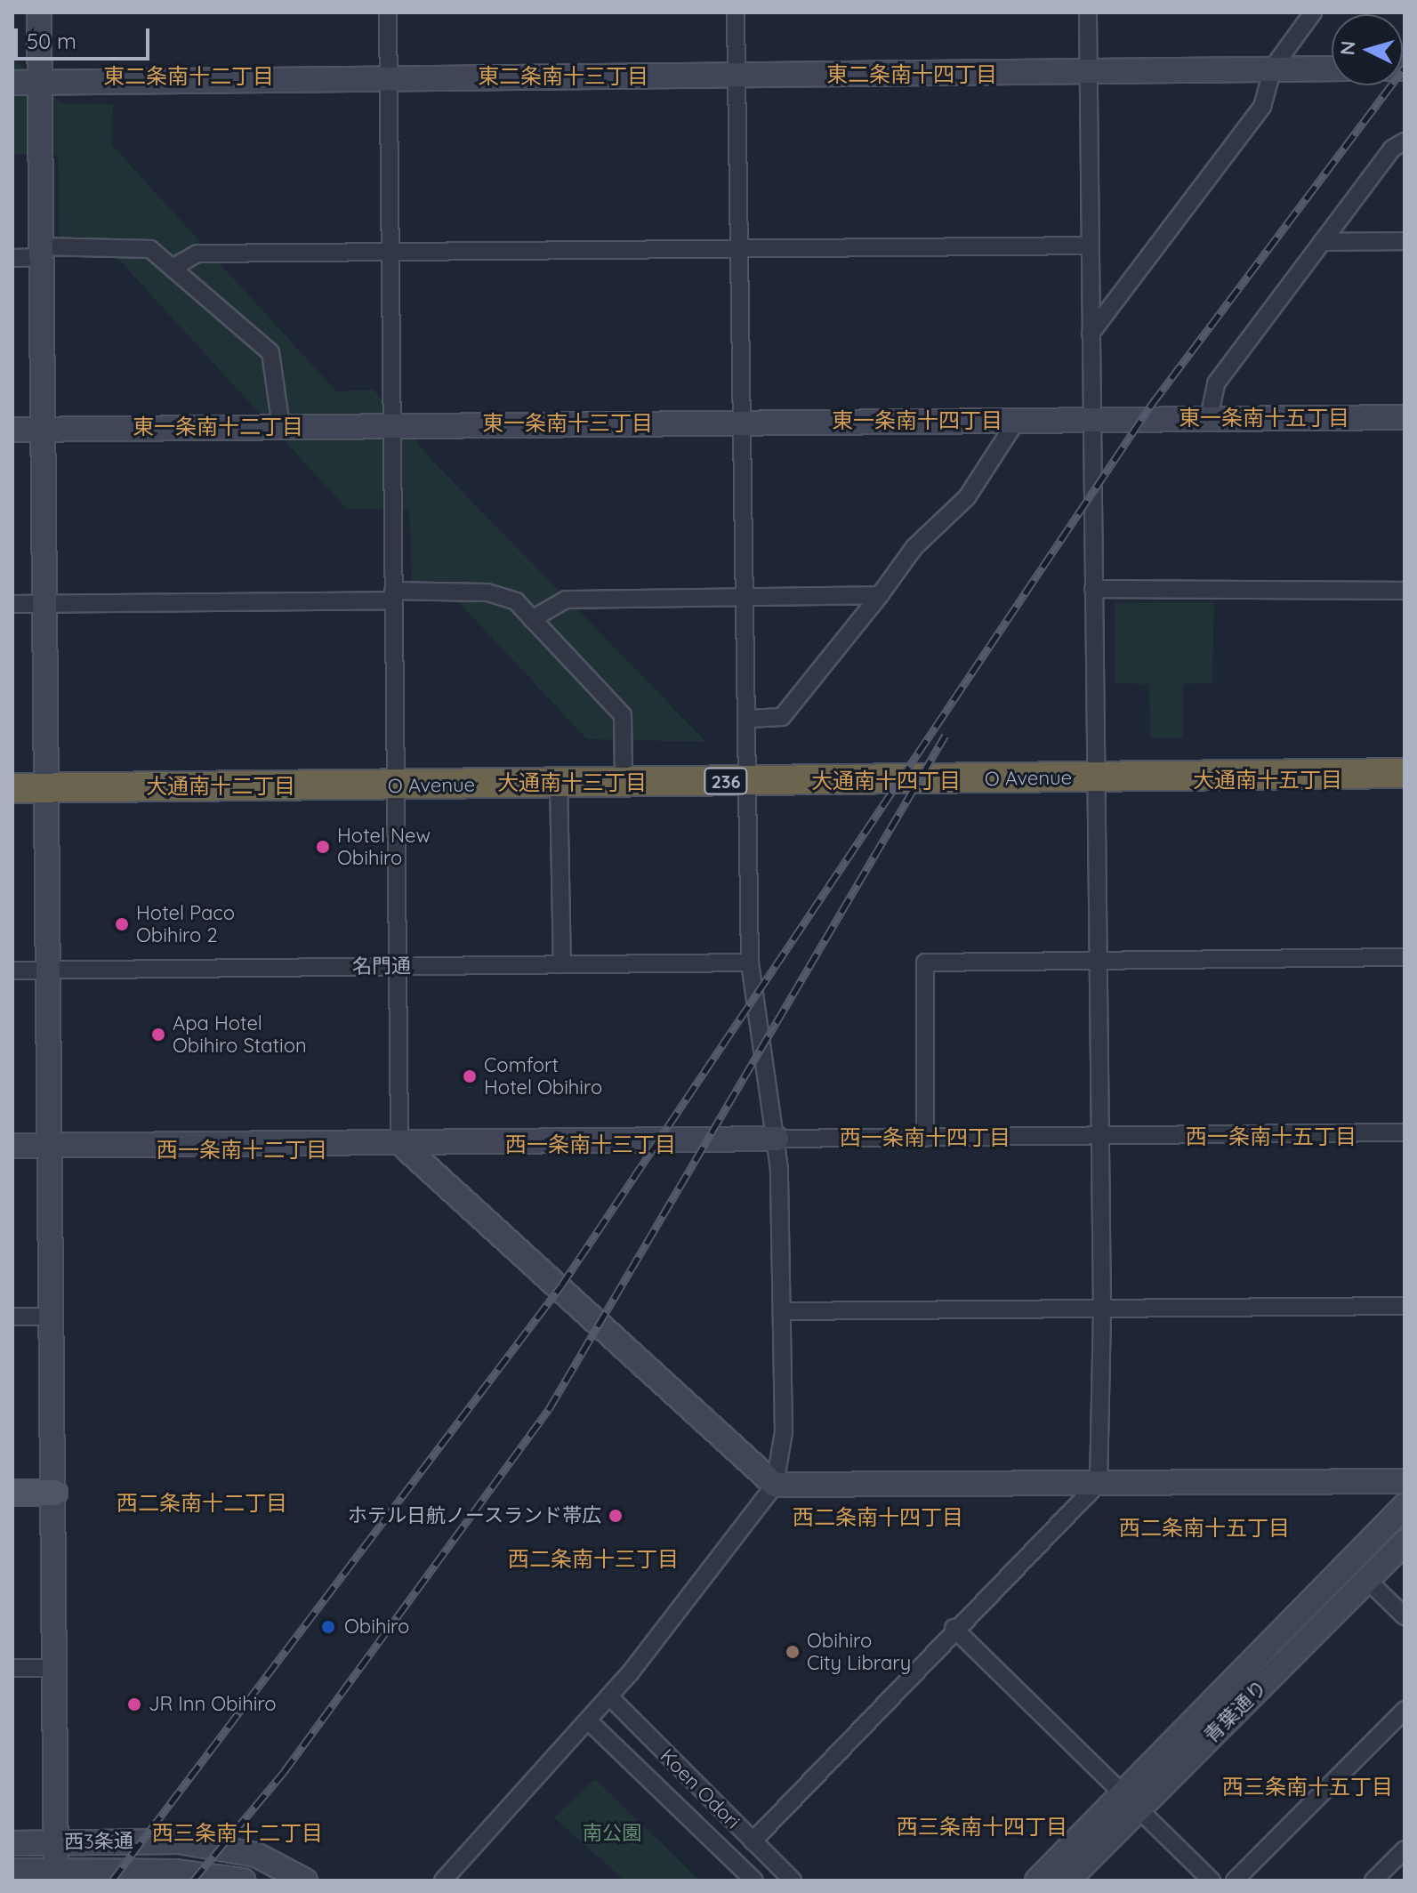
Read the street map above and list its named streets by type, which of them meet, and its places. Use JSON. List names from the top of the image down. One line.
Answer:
{"streets":{"highway":["O Avenue","236"],"street":["名門通","青葉通り","Koen Odori","西3条通"]},"districts":["東二条南十四丁目","東二条南十二丁目","東二条南十三丁目","東一条南十五丁目","東一条南十四丁目","東一条南十三丁目","東一条南十二丁目","大通南十五丁目","大通南十四丁目","大通南十三丁目","大通南十二丁目","西一条南十五丁目","西一条南十四丁目","西一条南十三丁目","西一条南十二丁目","西二条南十二丁目","西二条南十四丁目","西二条南十五丁目","西二条南十三丁目","西三条南十五丁目","西三条南十四丁目","西三条南十二丁目"],"parks":["南公園"],"places":["Hotel New Obihiro","Hotel Paco Obihiro 2","Apa Hotel Obihiro Station","Comfort Hotel Obihiro","ホテル日航ノースランド帯広","Obihiro","Obihiro City Library","JR Inn Obihiro"],"scale_bar":"50 m","north":"left"}
